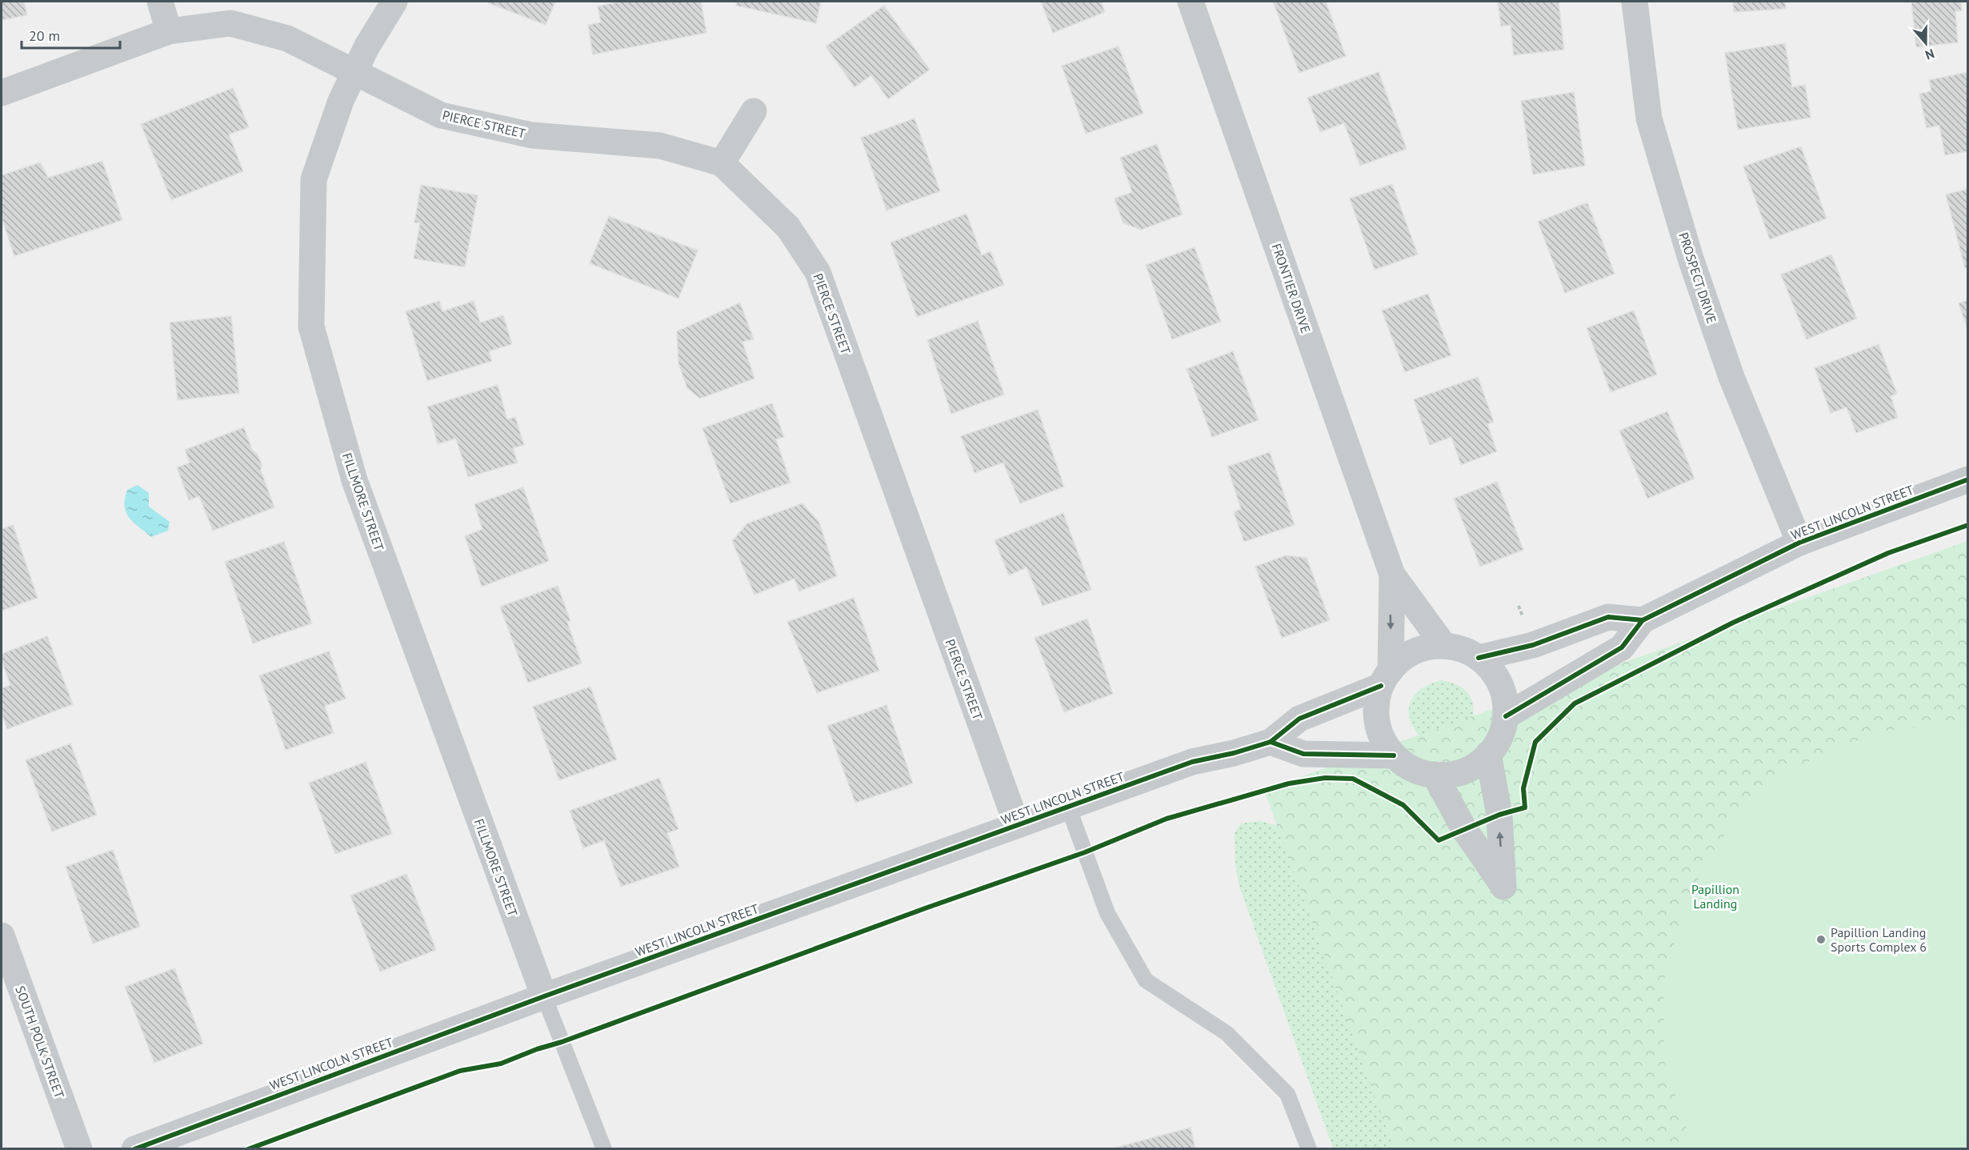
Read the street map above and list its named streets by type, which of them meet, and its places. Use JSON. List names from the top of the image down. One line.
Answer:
{"streets":{"street":["PIERCE STREET","PROSPECT DRIVE","FRONTIER DRIVE","FILLMORE STREET","WEST LINCOLN STREET","SOUTH POLK STREET"]},"crossings":[["PIERCE STREET","FILLMORE STREET"],["PIERCE STREET","WEST LINCOLN STREET"],["PROSPECT DRIVE","WEST LINCOLN STREET"],["FRONTIER DRIVE","WEST LINCOLN STREET"],["FILLMORE STREET","WEST LINCOLN STREET"]],"parks":["Papillion Landing"],"places":["Papillion Landing Sports Complex 6"],"scale_bar":"20 m","north":"bottom"}
